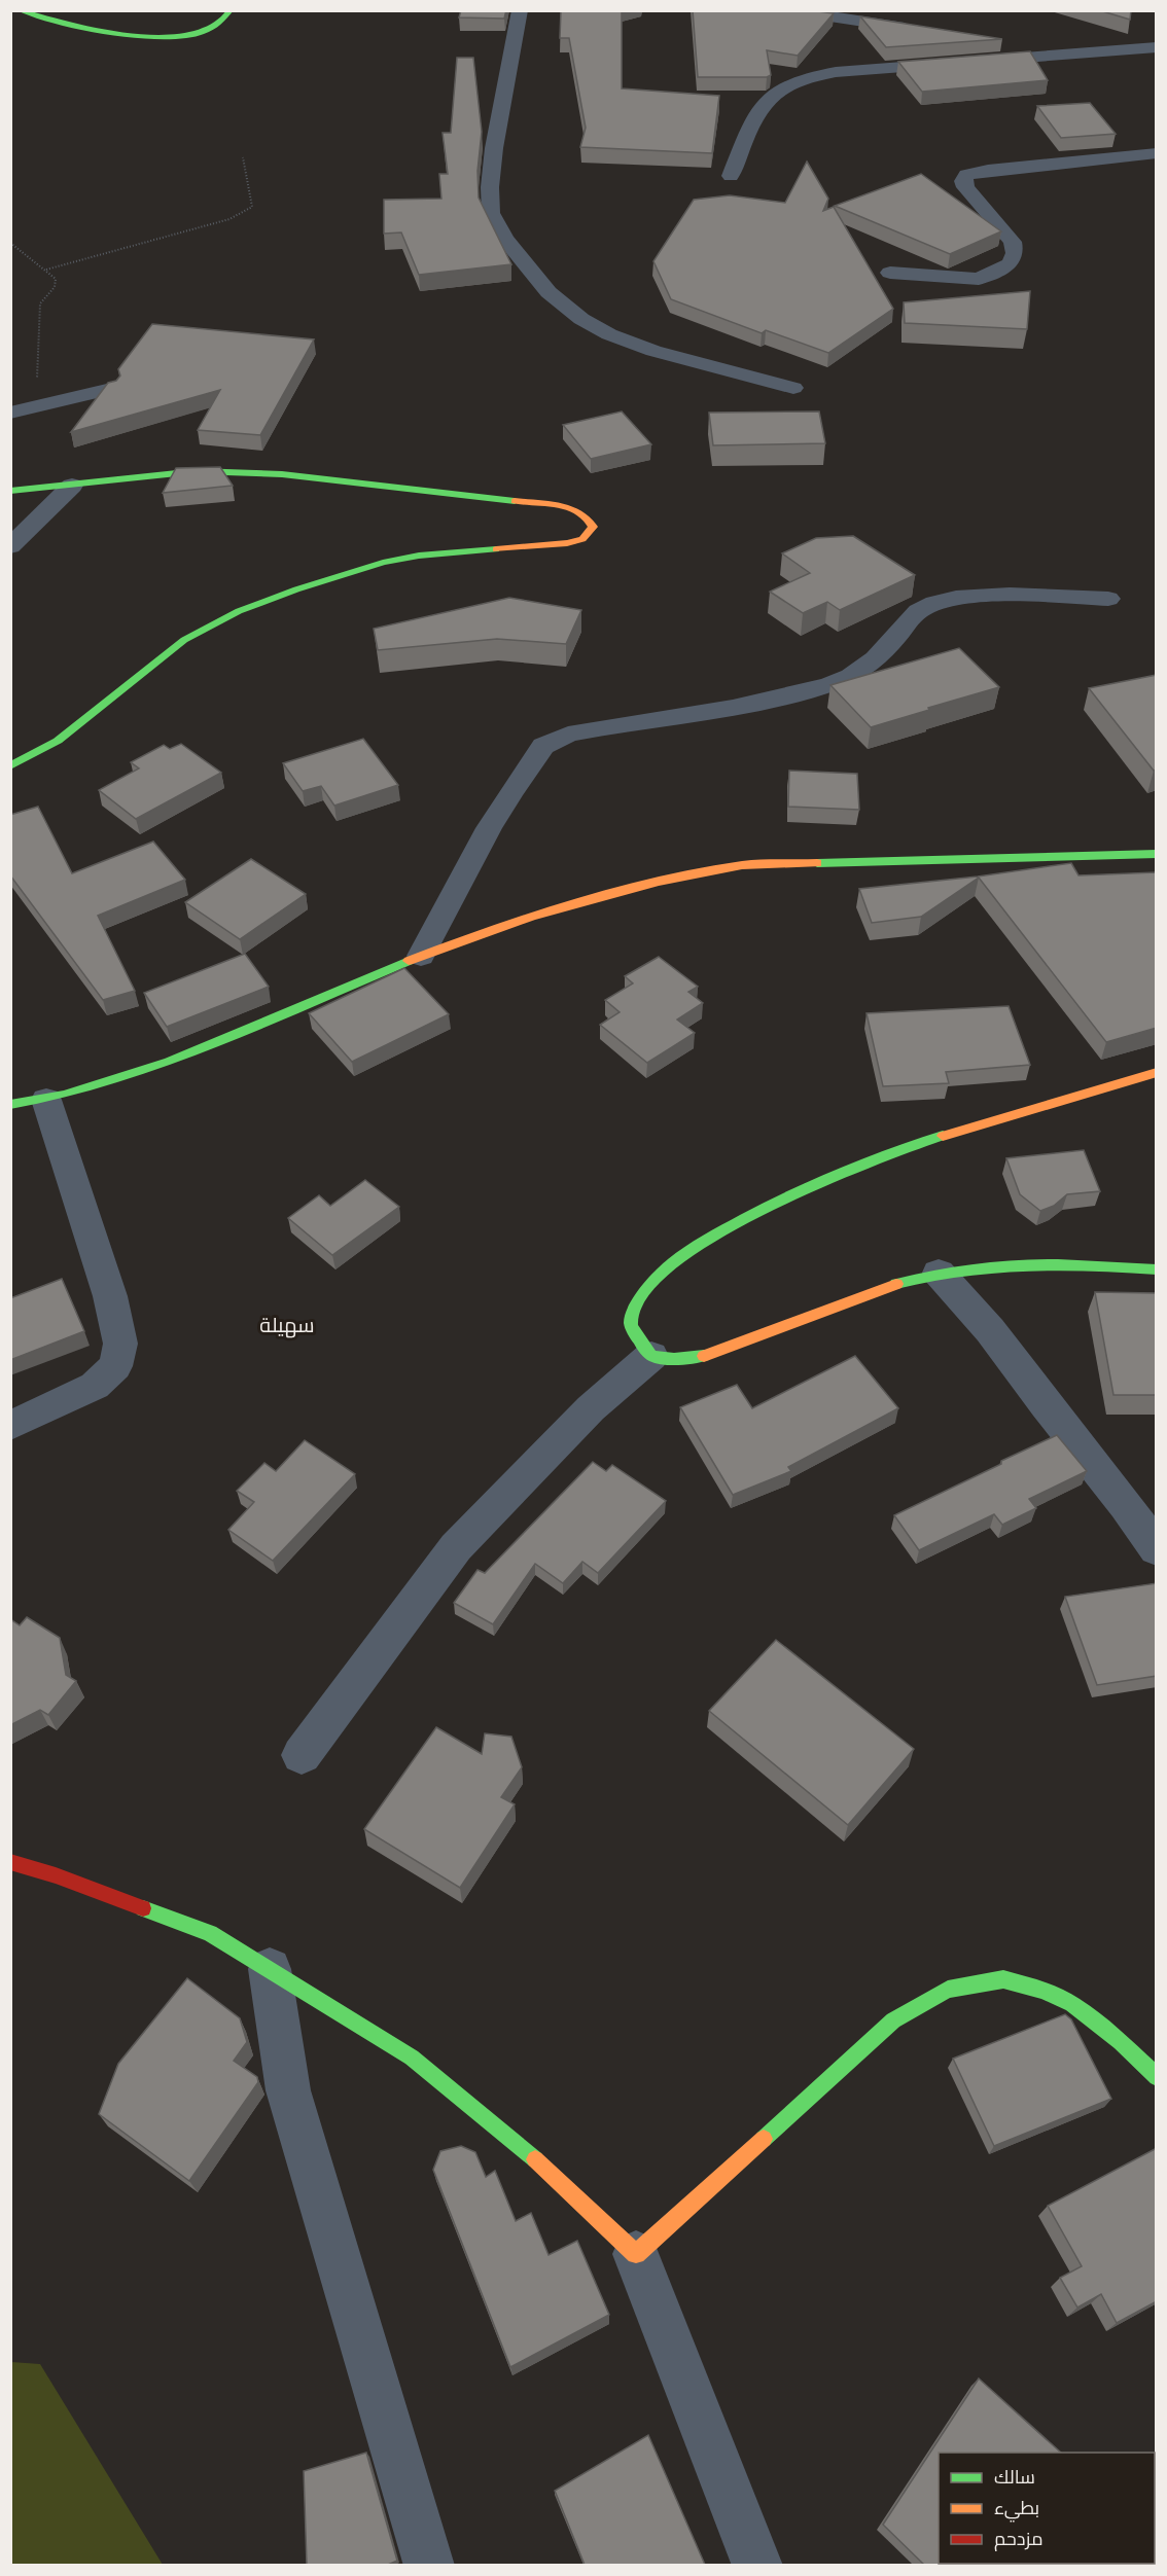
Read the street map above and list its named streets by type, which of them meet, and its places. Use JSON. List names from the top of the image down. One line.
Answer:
{"districts":["سهيلة"],"legend":["سالك","بطيء","مزدحم"]}
